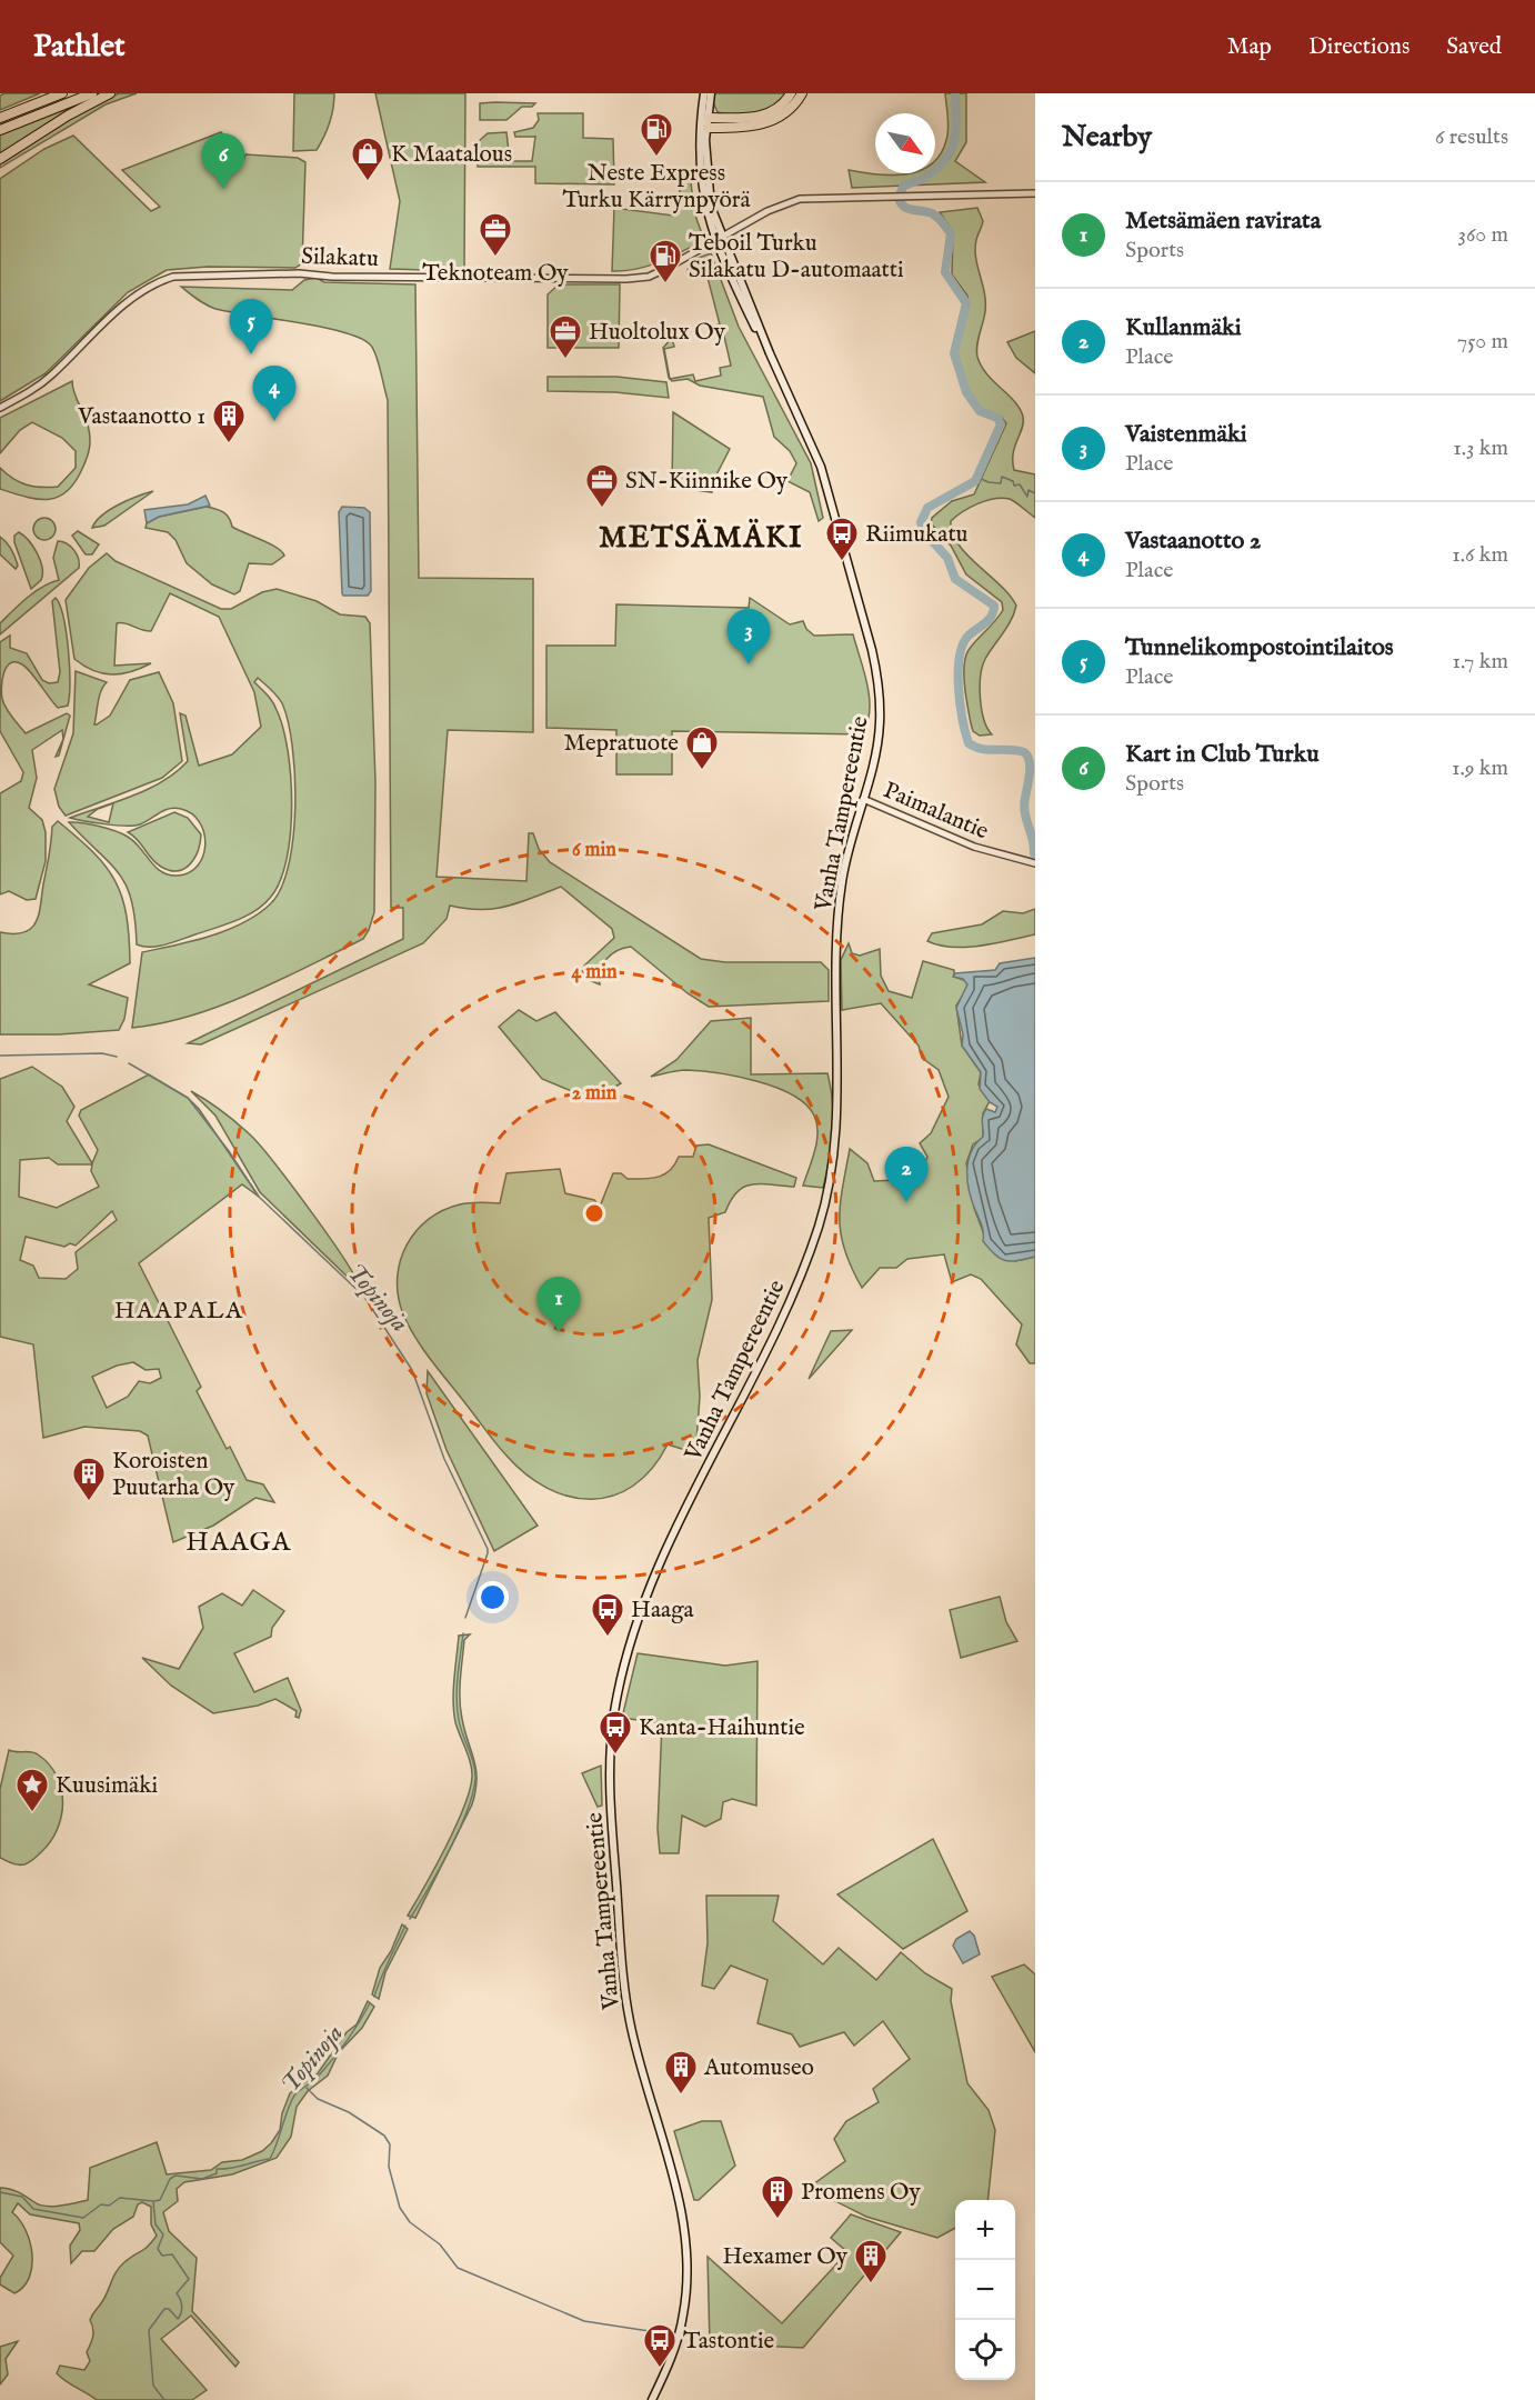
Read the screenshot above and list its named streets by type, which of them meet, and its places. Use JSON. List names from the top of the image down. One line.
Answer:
{"streets":{"main road":["Vanha Tampereentie"],"street":["Silakatu","Paimalantie"]},"crossings":[["Silakatu","Vanha Tampereentie"],["Paimalantie","Vanha Tampereentie"]],"districts":["METSÄMÄKI","HAAPALA","HAAGA"],"water":["Topinoja"],"places":{"fuel station":["Neste Express Turku Kärrynpyörä","Teboil Turku Silakatu D-automaatti"],"shop":["K Maatalous","Mepratuote"],"office":["Teknoteam Oy","Huoltolux Oy","SN-Kiinnike Oy"],"building":["Vastaanotto 1","Koroisten Puutarha Oy","Automuseo","Promens Oy","Hexamer Oy"],"bus stop":["Riimukatu","Haaga","Kanta-Haihuntie","Tastontie"],"place":["Kuusimäki"]},"north":"bottom right","page":{"header":"Pathlet","nav":["Map","Directions","Saved"],"heading":["Nearby","6 results"],"pins":["6","5","4","3","2","1"],"list":[{"mark":"1","name":"Metsämäen ravirata","note":"Sports","value":"360 m"},{"mark":"2","name":"Kullanmäki","note":"Place","value":"750 m"},{"mark":"3","name":"Vaistenmäki","note":"Place","value":"1.3 km"},{"mark":"4","name":"Vastaanotto 2","note":"Place","value":"1.6 km"},{"mark":"5","name":"Tunnelikompostointilaitos","note":"Place","value":"1.7 km"},{"mark":"6","name":"Kart in Club Turku","note":"Sports","value":"1.9 km"}],"map_buttons":["+","−"]},"rings":["6 min","4 min","2 min"]}
